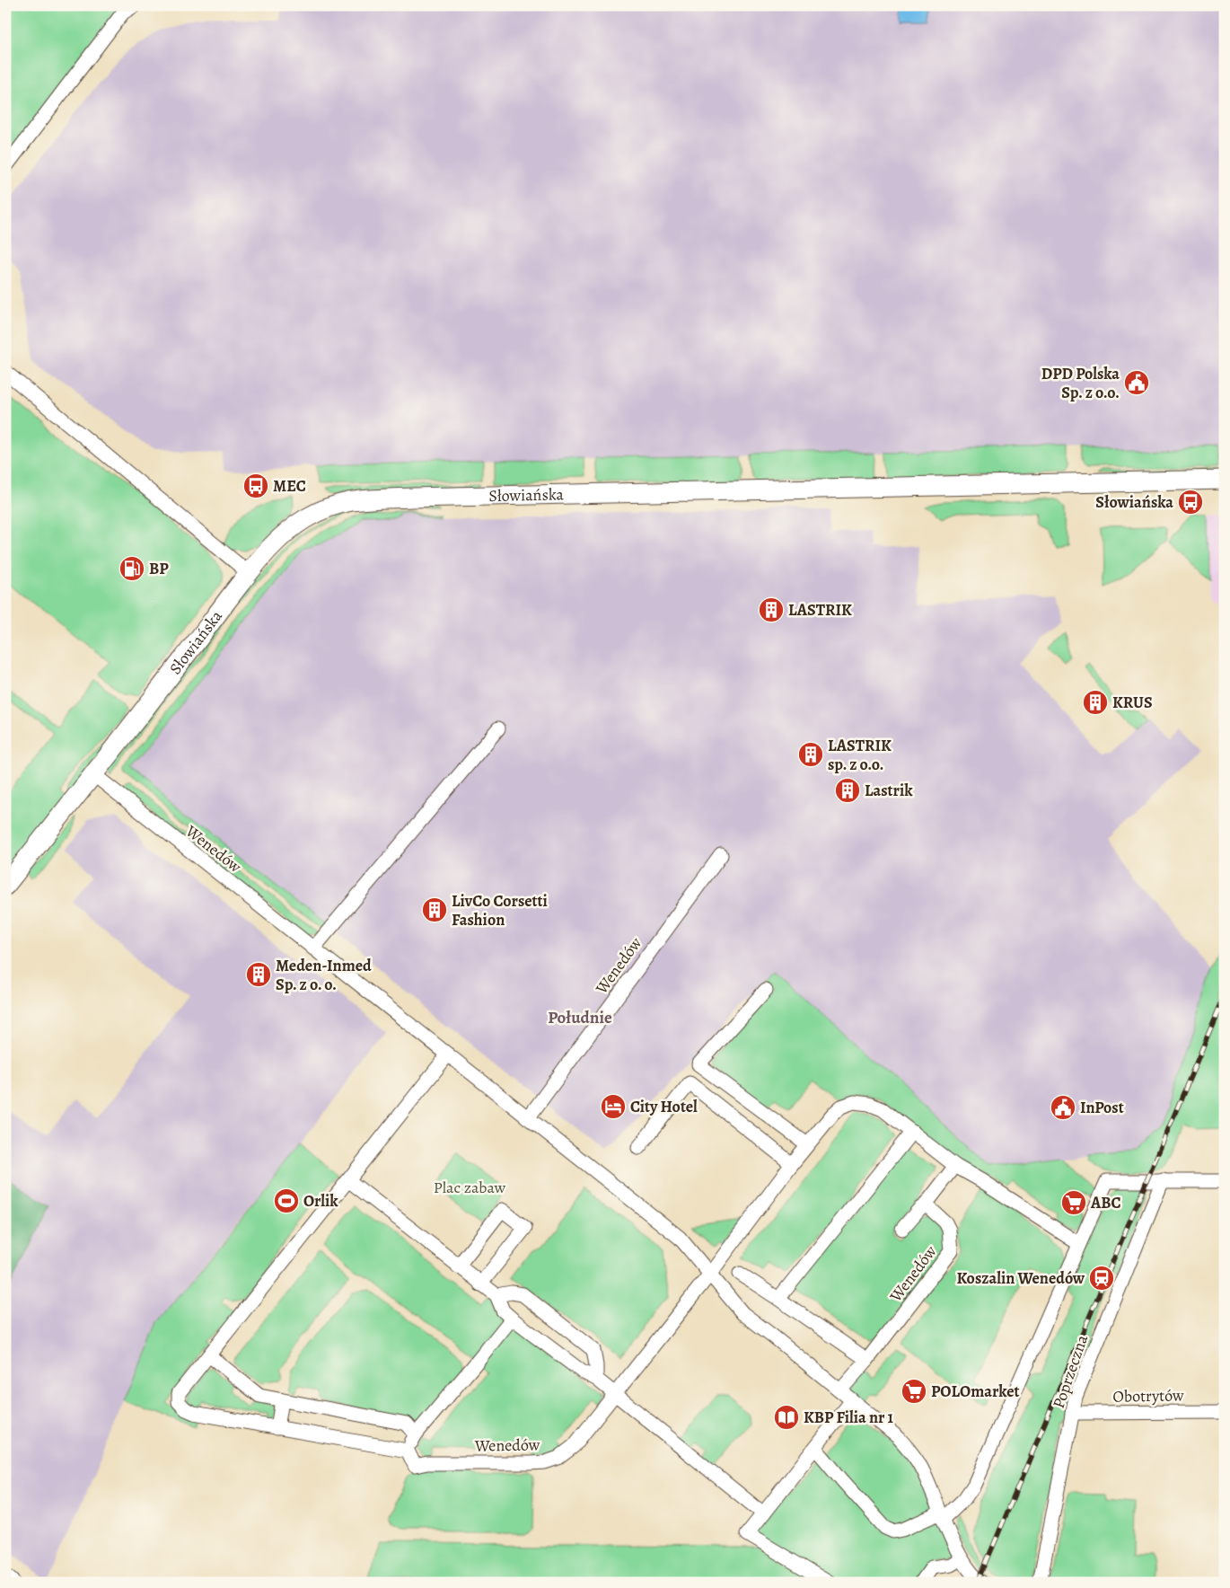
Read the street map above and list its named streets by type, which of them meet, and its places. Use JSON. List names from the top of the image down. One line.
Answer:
{"streets":{"main road":["Słowiańska"],"street":["Wenedów","Poprzeczna","Obotrytów"]},"crossings":[["Słowiańska","Wenedów"],["Poprzeczna","Obotrytów"]],"districts":["Południe"],"parks":["Plac zabaw"],"places":{"public building":["DPD Polska Sp. z o.o.","InPost"],"bus stop":["MEC","Słowiańska"],"fuel station":["BP"],"building":["LASTRIK","KRUS","LASTRIK sp. z o.o.","Lastrik","LivCo Corsetti Fashion","Meden-Inmed Sp. z o. o."],"hotel":["City Hotel"],"sports":["Orlik"],"supermarket":["ABC","POLOmarket"],"station":["Koszalin Wenedów"],"library":["KBP Filia nr 1"]}}
